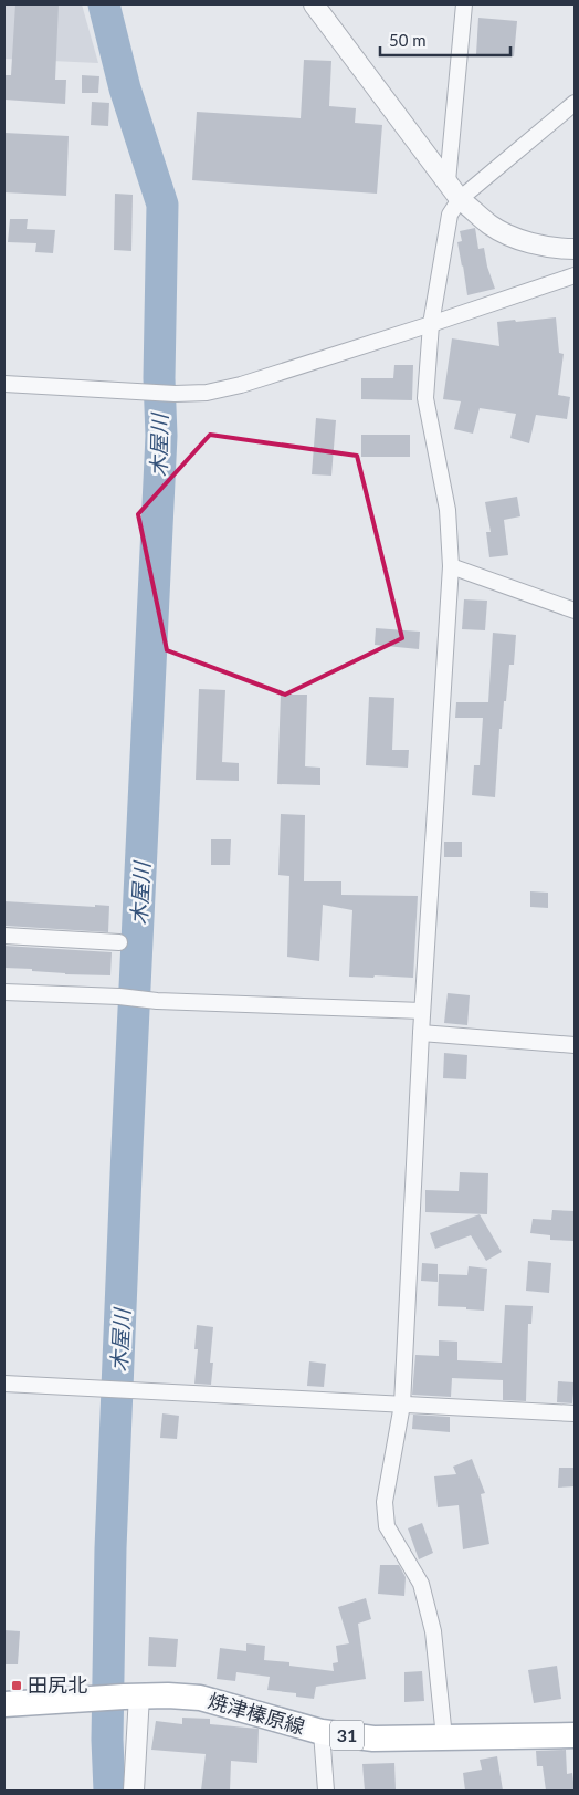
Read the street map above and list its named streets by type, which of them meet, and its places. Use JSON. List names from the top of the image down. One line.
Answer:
{"streets":{"main road":["焼津榛原線","31"]},"water":["木屋川"],"places":{"transit":["田尻北"]},"scale_bar":"50 m"}
